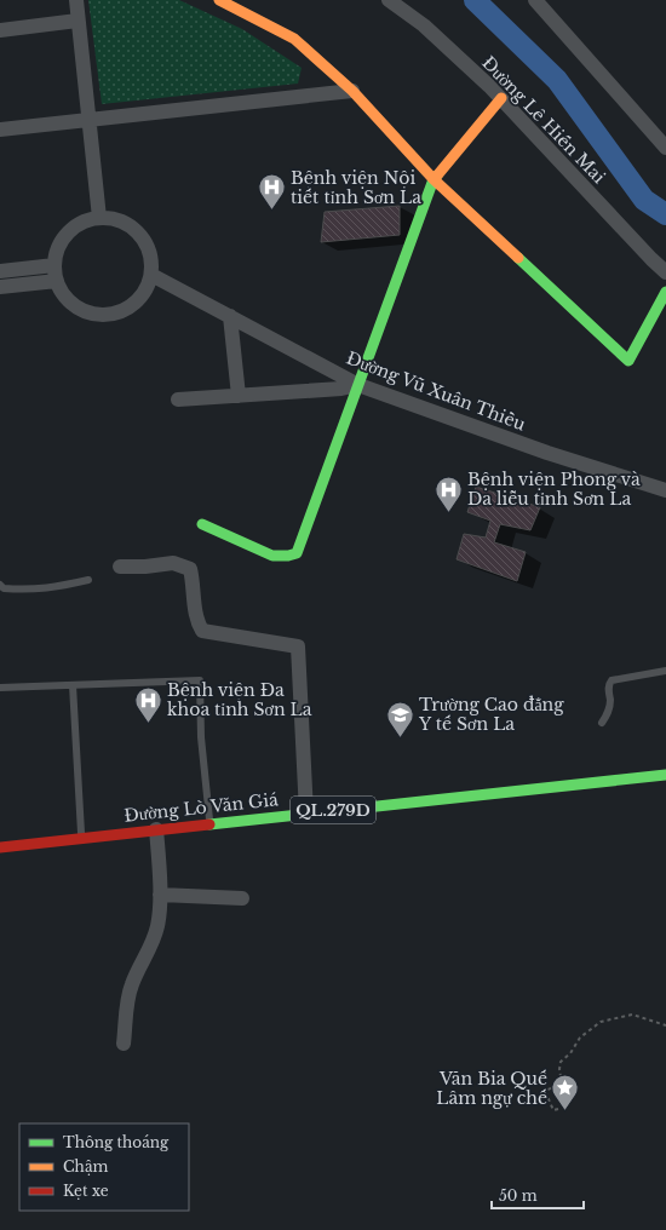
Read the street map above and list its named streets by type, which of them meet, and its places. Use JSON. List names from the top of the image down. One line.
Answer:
{"streets":{"main road":["Đường Lò Văn Giá","QL.279D"],"street":["Đường Lê Hiến Mai","Đường Vũ Xuân Thiều"]},"places":{"hospital":["Bệnh viện Nội tiết tỉnh Sơn La","Bệnh viện Phong và Da liễu tỉnh Sơn La","Bệnh viện Đa khoa tỉnh Sơn La"],"school or university":["Trường Cao đẳng Y tế Sơn La"],"place":["Văn Bia Quế Lâm ngự chế"]},"legend":["Thông thoáng","Chậm","Kẹt xe"],"scale_bar":"50 m"}
